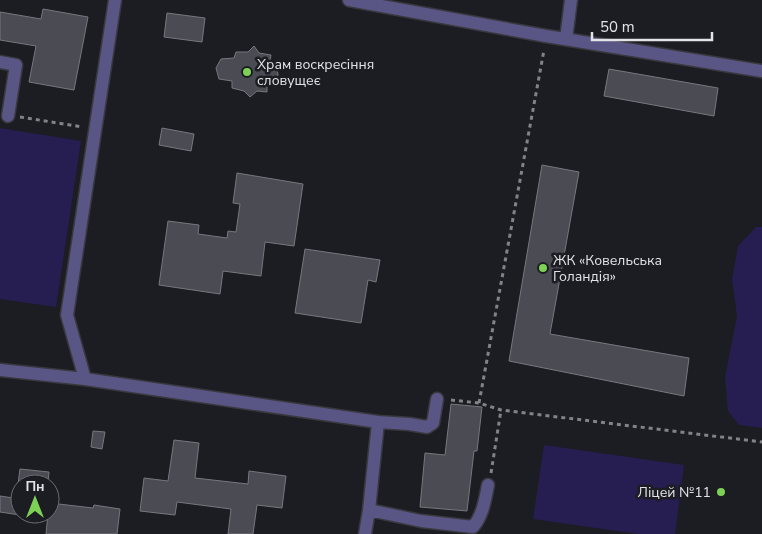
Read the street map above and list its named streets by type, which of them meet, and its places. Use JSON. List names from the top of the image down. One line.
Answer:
{"places":["Храм воскресіння словущеє","ЖК «Ковельська Голандія»","Ліцей №11"],"scale_bar":"50 m","north":"top"}
